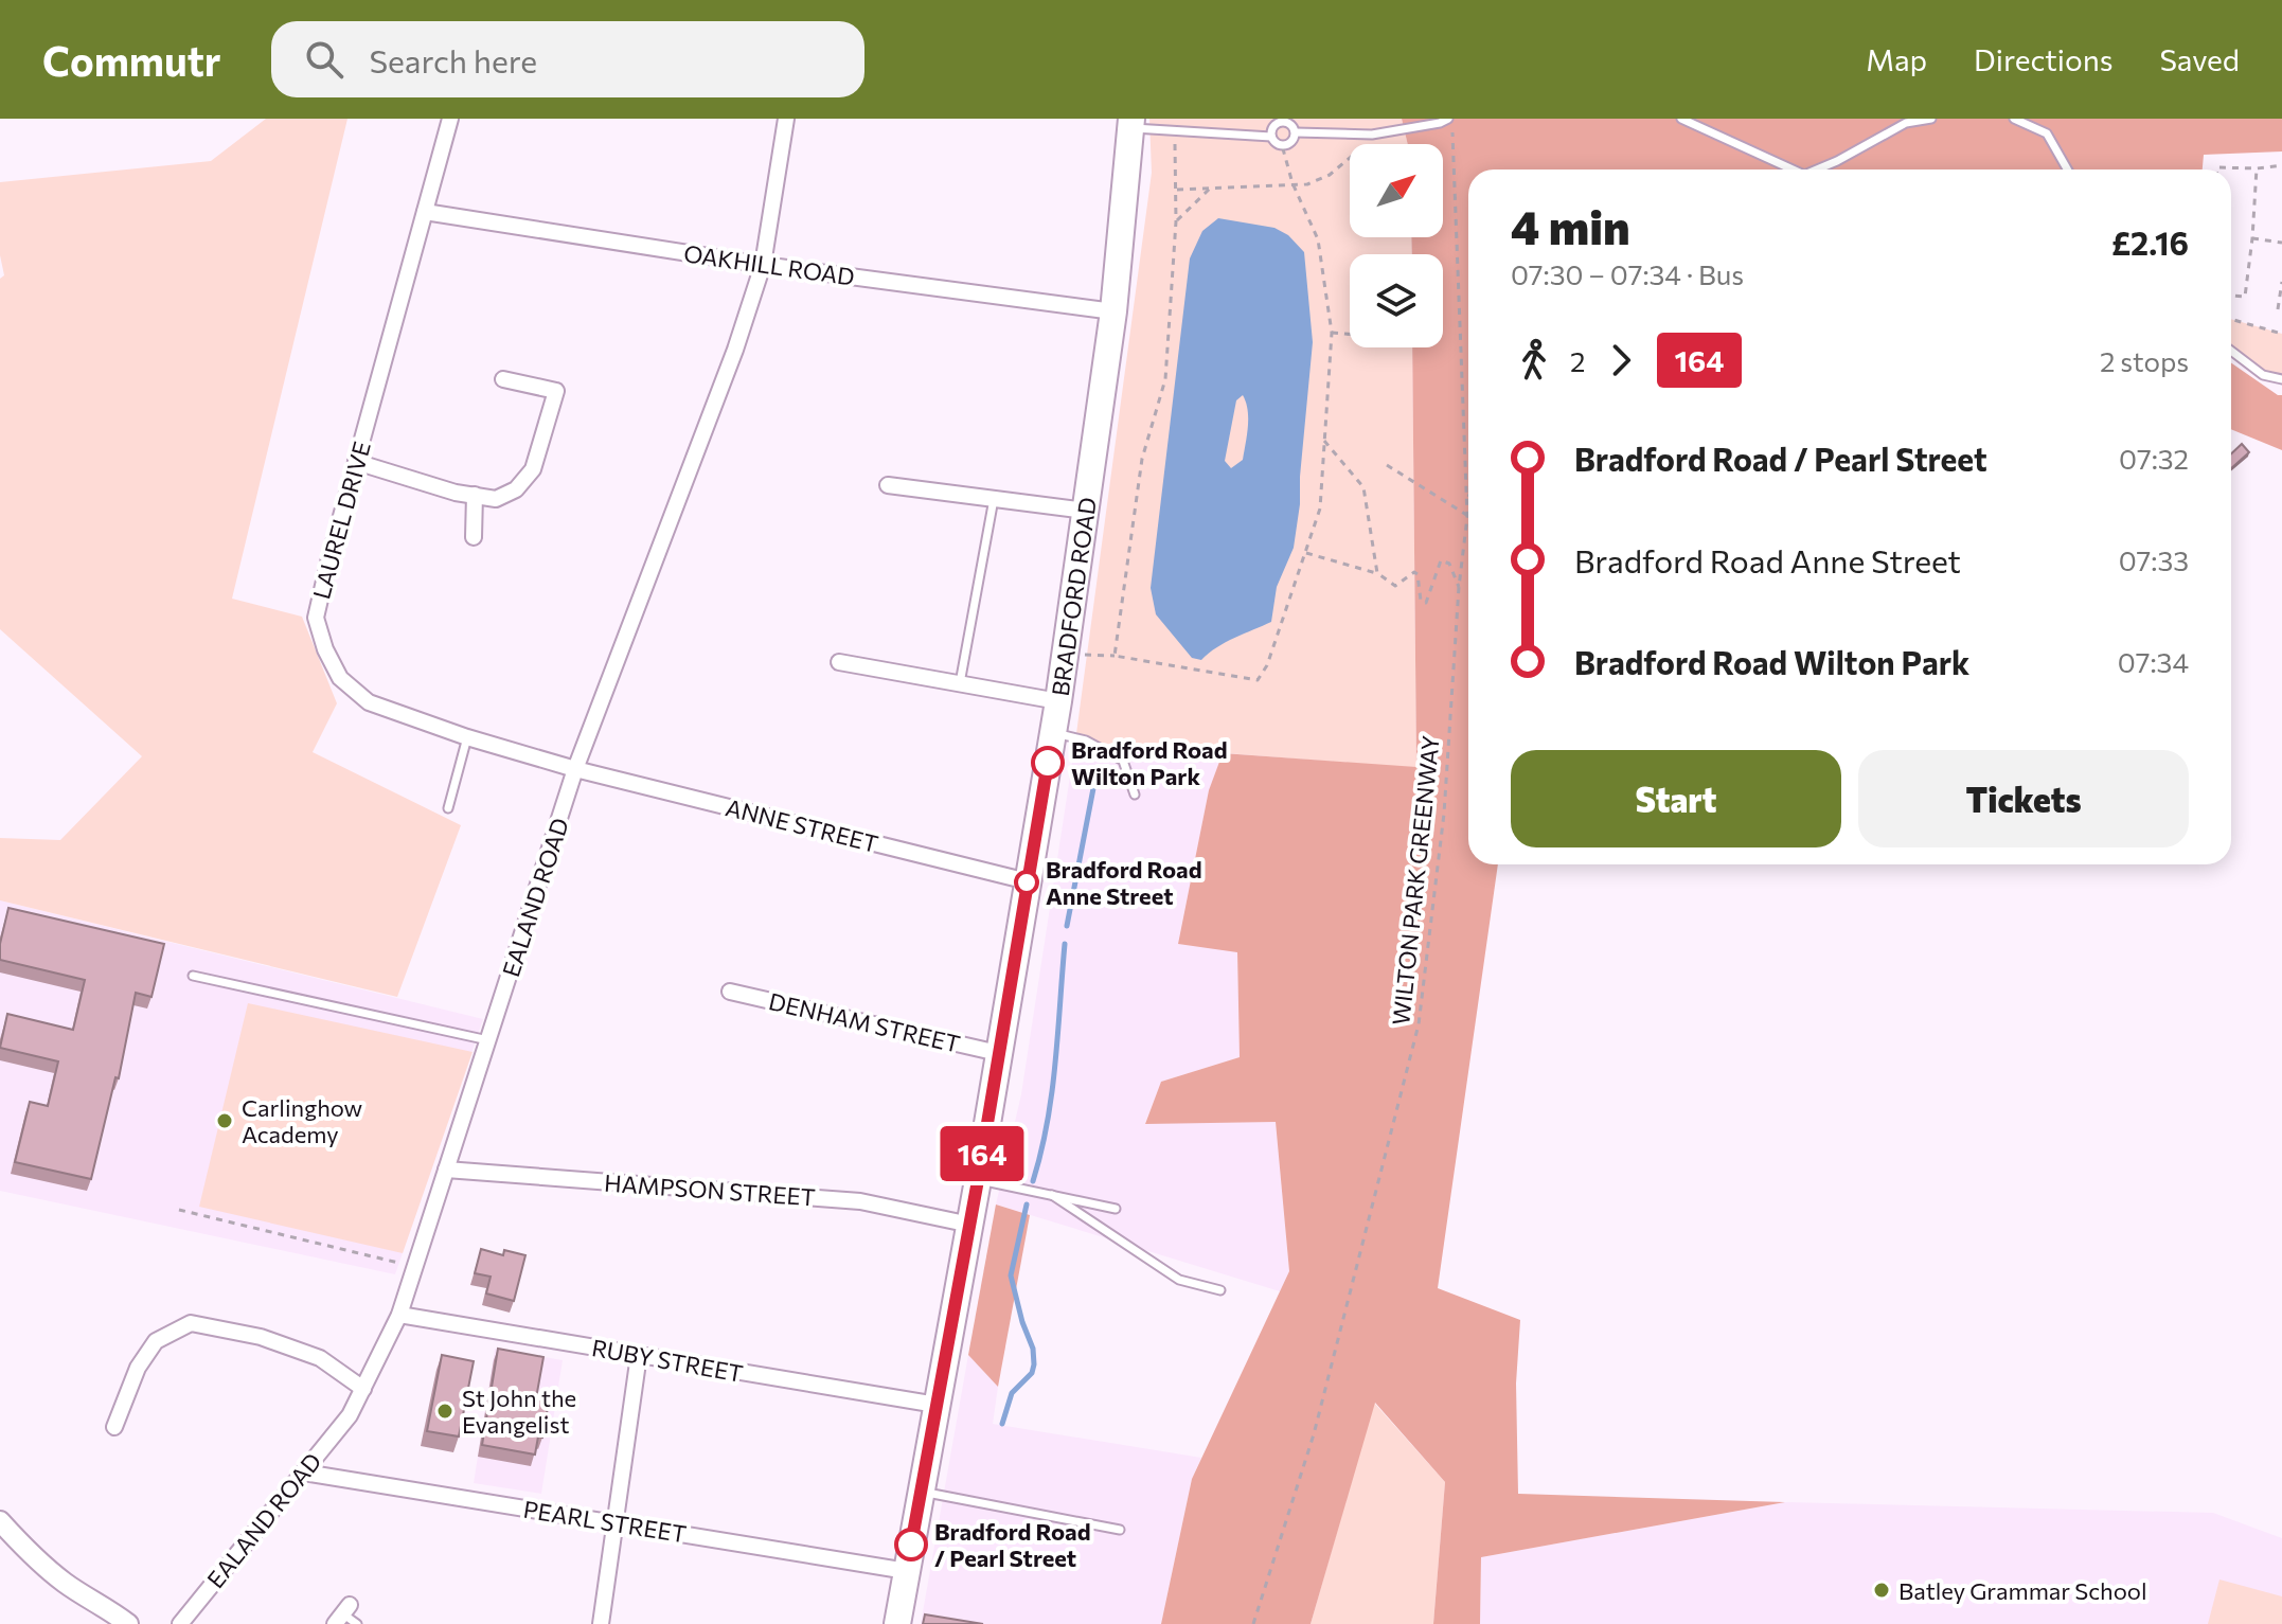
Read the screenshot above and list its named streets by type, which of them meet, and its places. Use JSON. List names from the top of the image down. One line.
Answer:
{"streets":{"main road":["BRADFORD ROAD"],"street":["OAKHILL ROAD","LAUREL DRIVE","ANNE STREET","EALAND ROAD","DENHAM STREET","HAMPSON STREET","RUBY STREET","PEARL STREET"],"path":["WILTON PARK GREENWAY"]},"crossings":[["OAKHILL ROAD","LAUREL DRIVE"],["OAKHILL ROAD","BRADFORD ROAD"],["OAKHILL ROAD","EALAND ROAD"],["LAUREL DRIVE","ANNE STREET"],["LAUREL DRIVE","EALAND ROAD"],["BRADFORD ROAD","ANNE STREET"],["BRADFORD ROAD","DENHAM STREET"],["BRADFORD ROAD","HAMPSON STREET"],["BRADFORD ROAD","RUBY STREET"],["BRADFORD ROAD","PEARL STREET"],["ANNE STREET","EALAND ROAD"],["EALAND ROAD","HAMPSON STREET"],["EALAND ROAD","RUBY STREET"],["EALAND ROAD","PEARL STREET"]],"places":["Bradford Road Wilton Park","Bradford Road Anne Street","Carlinghow Academy","St John the Evangelist","Bradford Road / Pearl Street","Batley Grammar School"],"lines":["bus line 164"],"north":"top right","page":{"header":"Commutr","search":"Search here","nav":["Map","Directions","Saved"],"on_map":"164","heading":["4 min","07:30 – 07:34 · Bus","£2.16"],"legs":["2","164","2 stops"],"list":[{"name":"Bradford Road / Pearl Street","value":"07:32"},{"name":"Bradford Road Anne Street","value":"07:33"},{"name":"Bradford Road Wilton Park","value":"07:34"}],"buttons":["Start","Tickets"]}}
